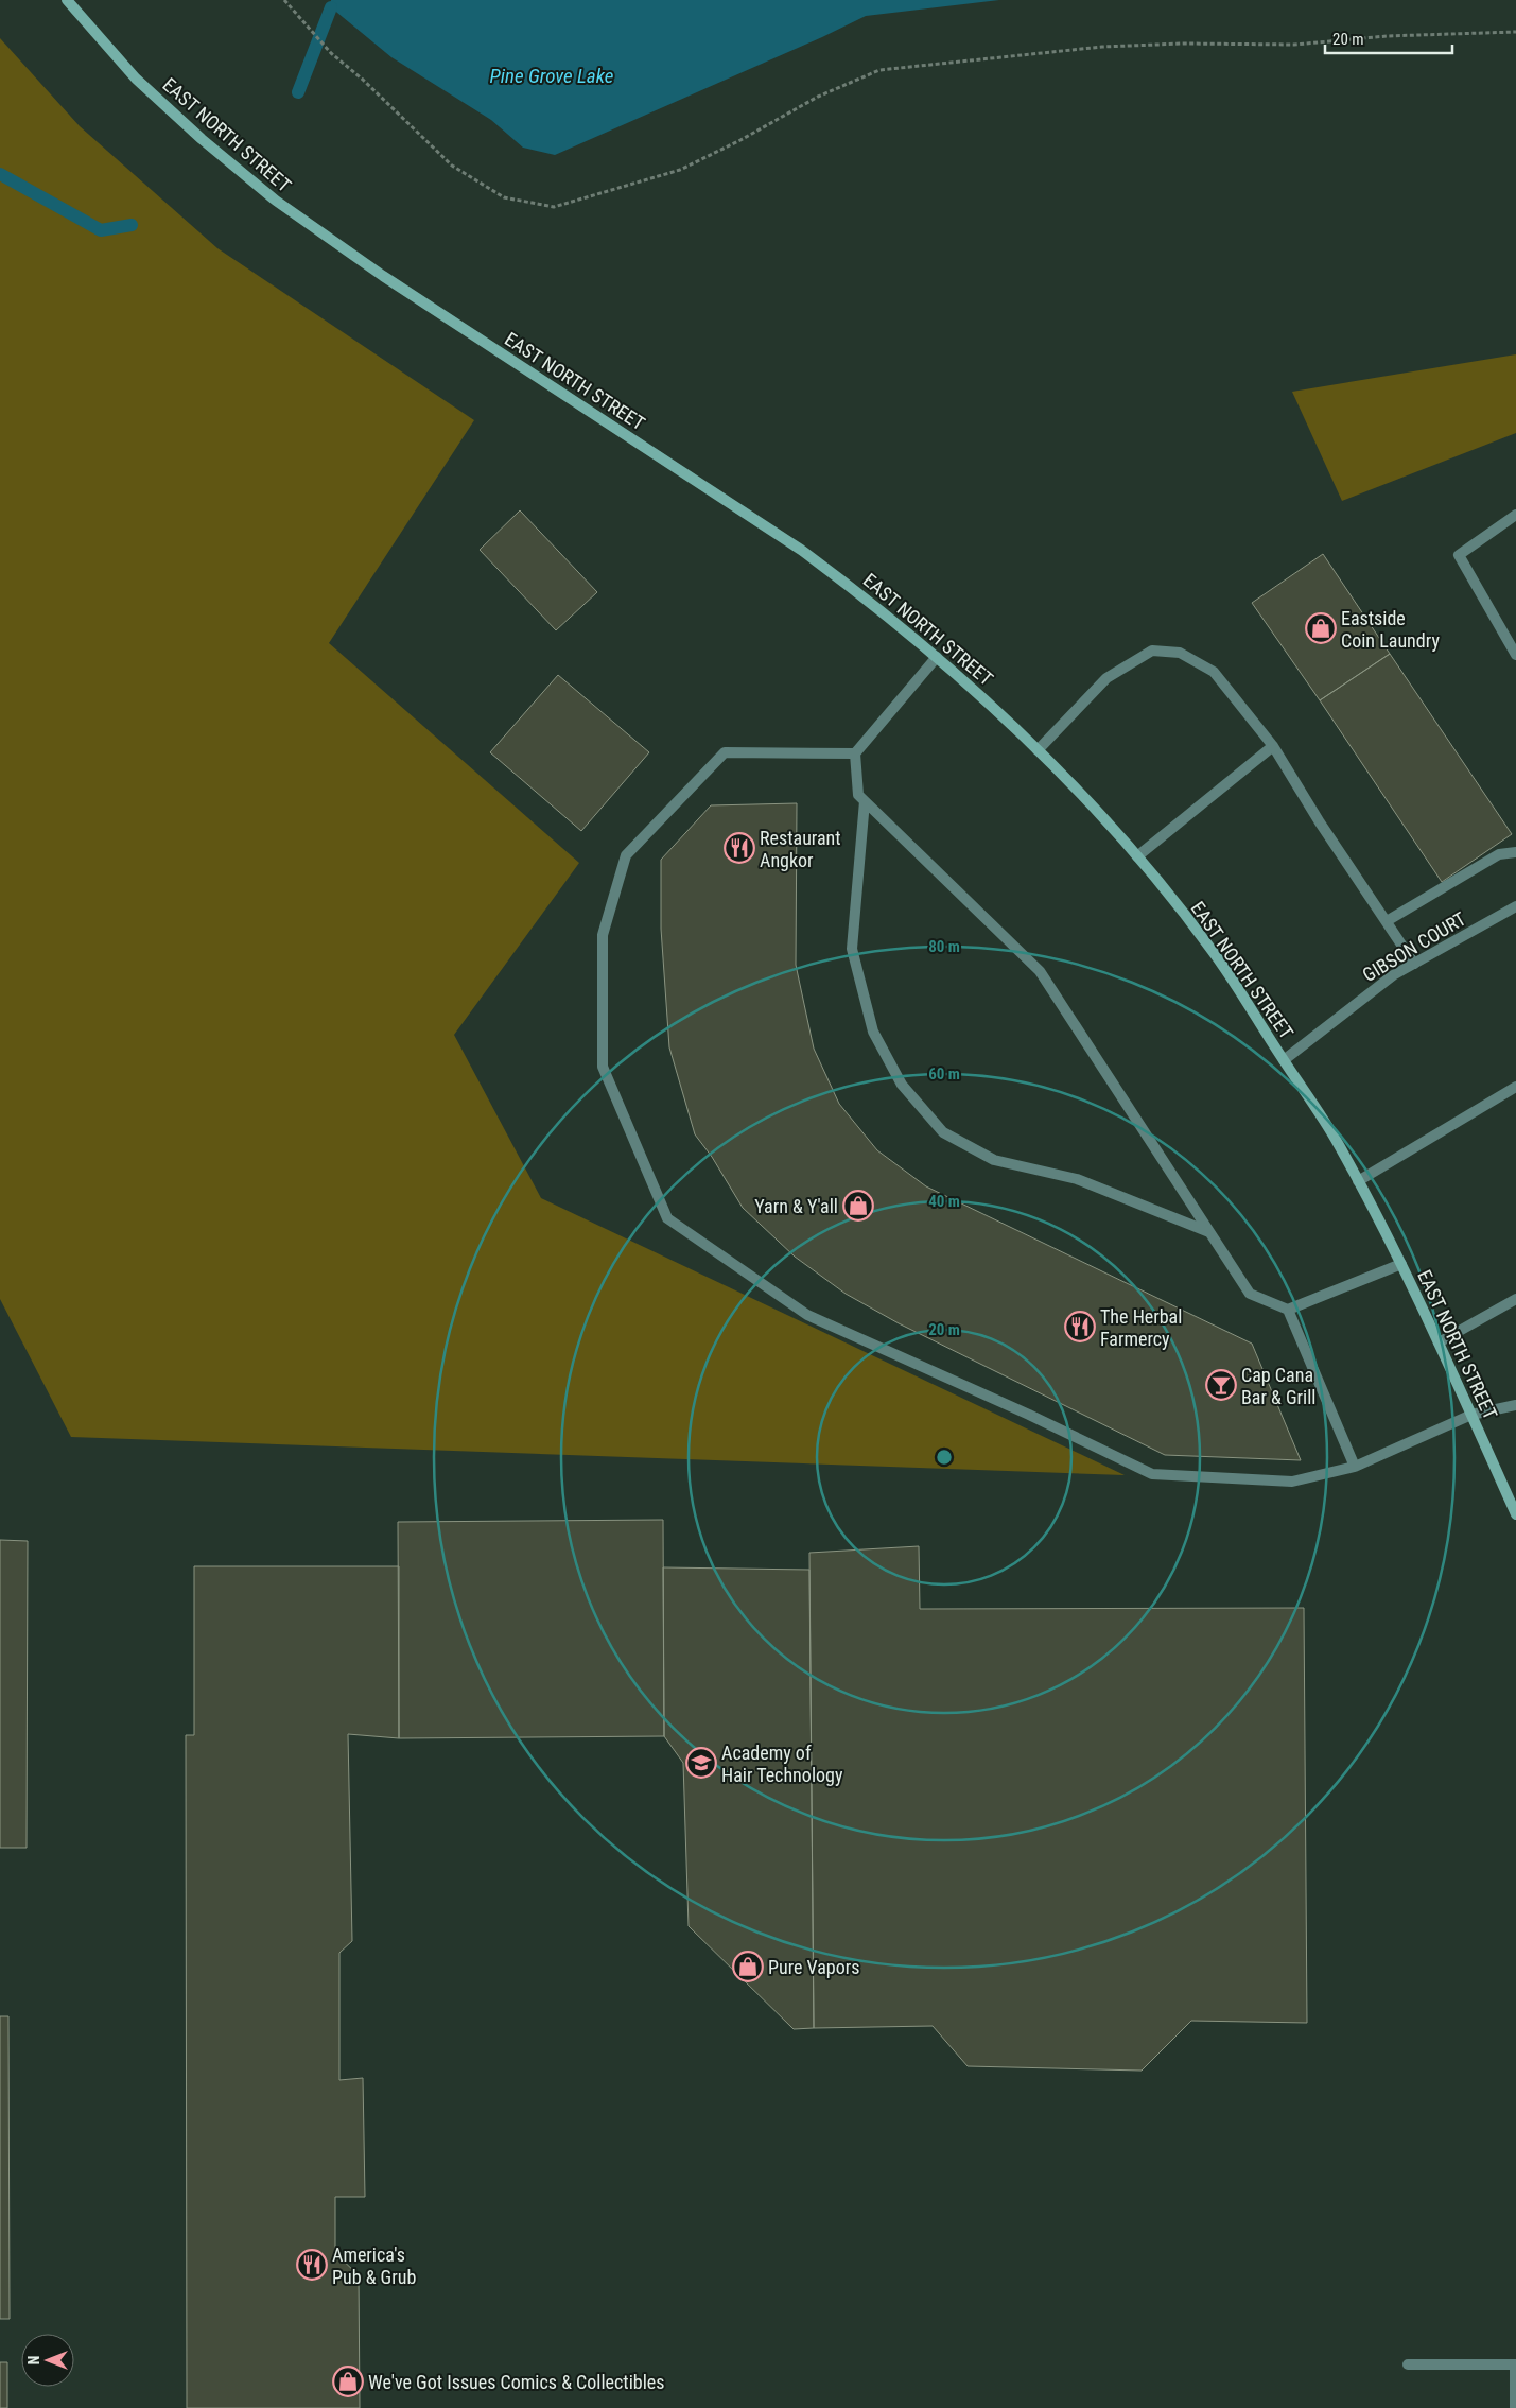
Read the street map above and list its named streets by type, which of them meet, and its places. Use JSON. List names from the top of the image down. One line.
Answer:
{"streets":{"main road":["EAST NORTH STREET"],"street":["GIBSON COURT"]},"crossings":[["EAST NORTH STREET","GIBSON COURT"]],"water":["Pine Grove Lake"],"places":{"shop":["Eastside Coin Laundry","Yarn & Y'all","Pure Vapors","We've Got Issues Comics & Collectibles"],"restaurant":["Restaurant Angkor","The Herbal Farmercy","America's Pub & Grub"],"bar":["Cap Cana Bar & Grill"],"school or university":["Academy of Hair Technology"]},"scale_bar":"20 m","north":"left","rings":["80 m","60 m","40 m","20 m"]}
